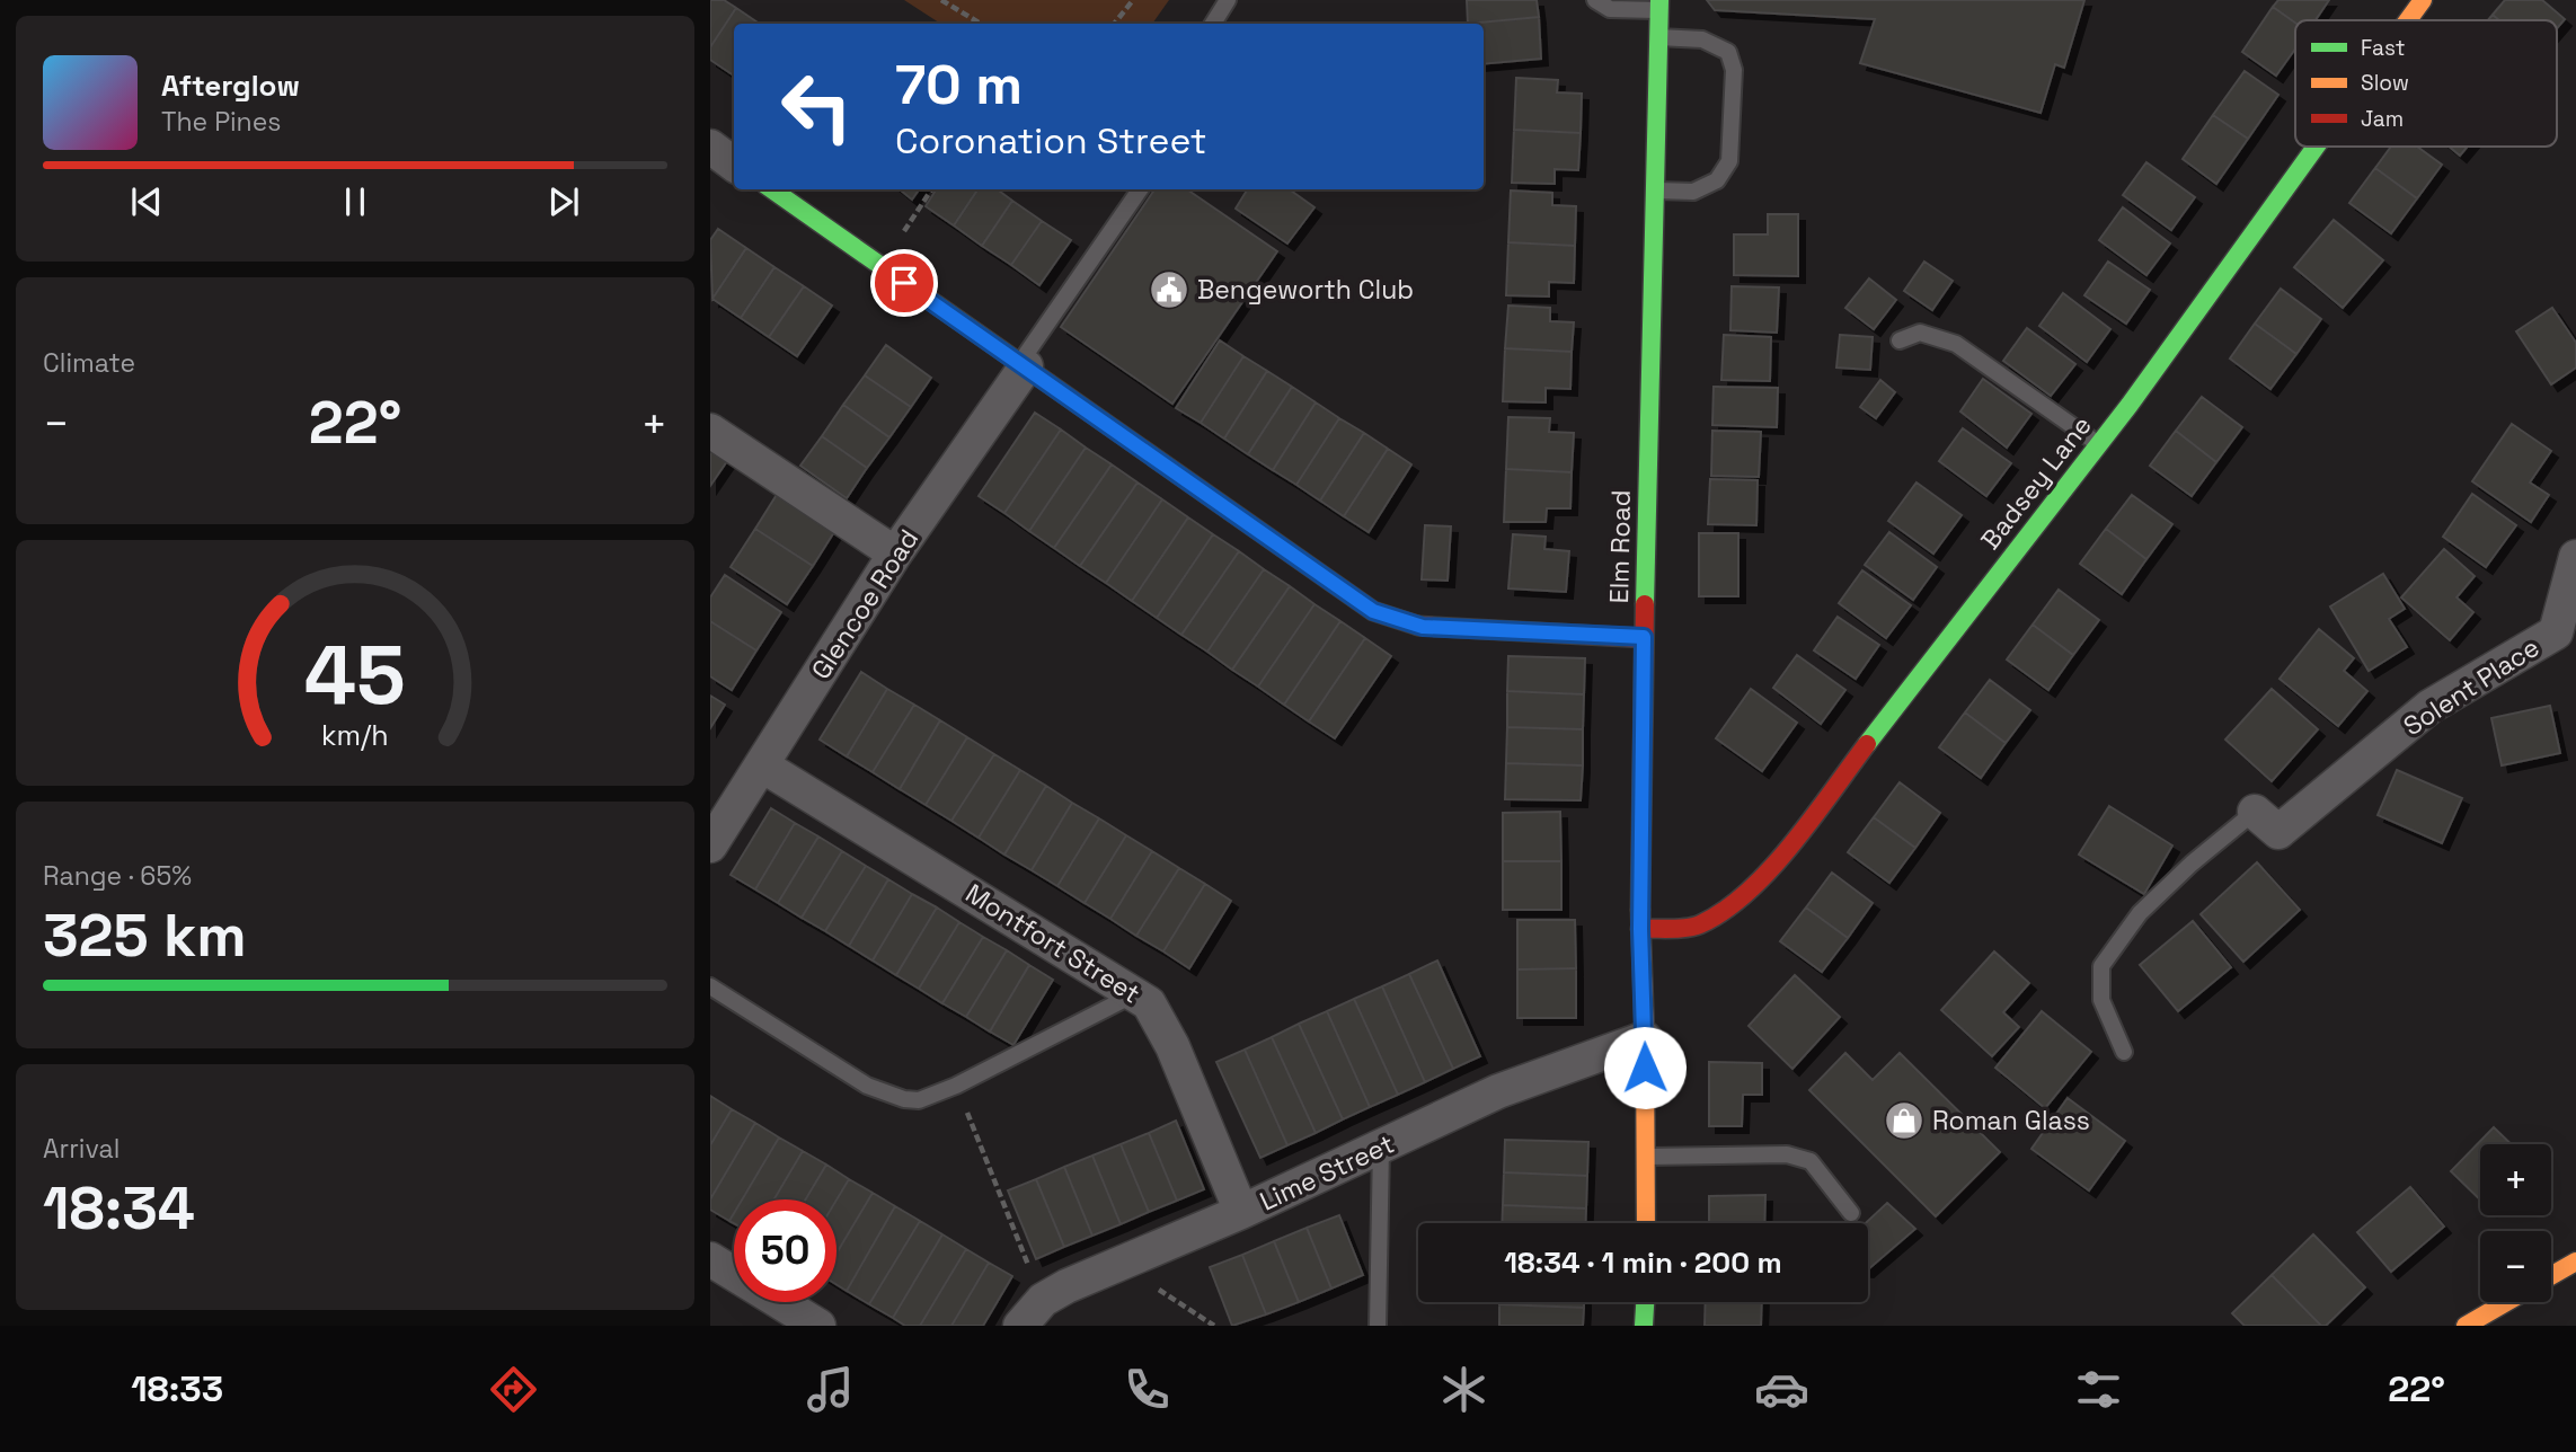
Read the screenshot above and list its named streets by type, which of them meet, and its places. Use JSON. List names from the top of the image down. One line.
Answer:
{"streets":{"street":["Badsey Lane","Elm Road","Glencoe Road","Solent Place","Montfort Street","Lime Street"]},"crossings":[["Badsey Lane","Elm Road"],["Elm Road","Lime Street"],["Glencoe Road","Montfort Street"],["Montfort Street","Lime Street"]],"places":{"public building":["Bengeworth Club"],"shop":["Roman Glass"]},"legend":["Fast","Slow","Jam"],"page":{"turn":["70 m","Coronation Street"],"song":["Afterglow","The Pines"],"tile":["Climate",["Range · 65%","325 km"],["Arrival","18:34"]],"heat":["−","22°","+"],"map_buttons":["+","−"],"limit":"50","trip":"18:34 · 1 min · 200 m","tabs":["18:33","22°"],"gauge":["45","km/h"]}}
